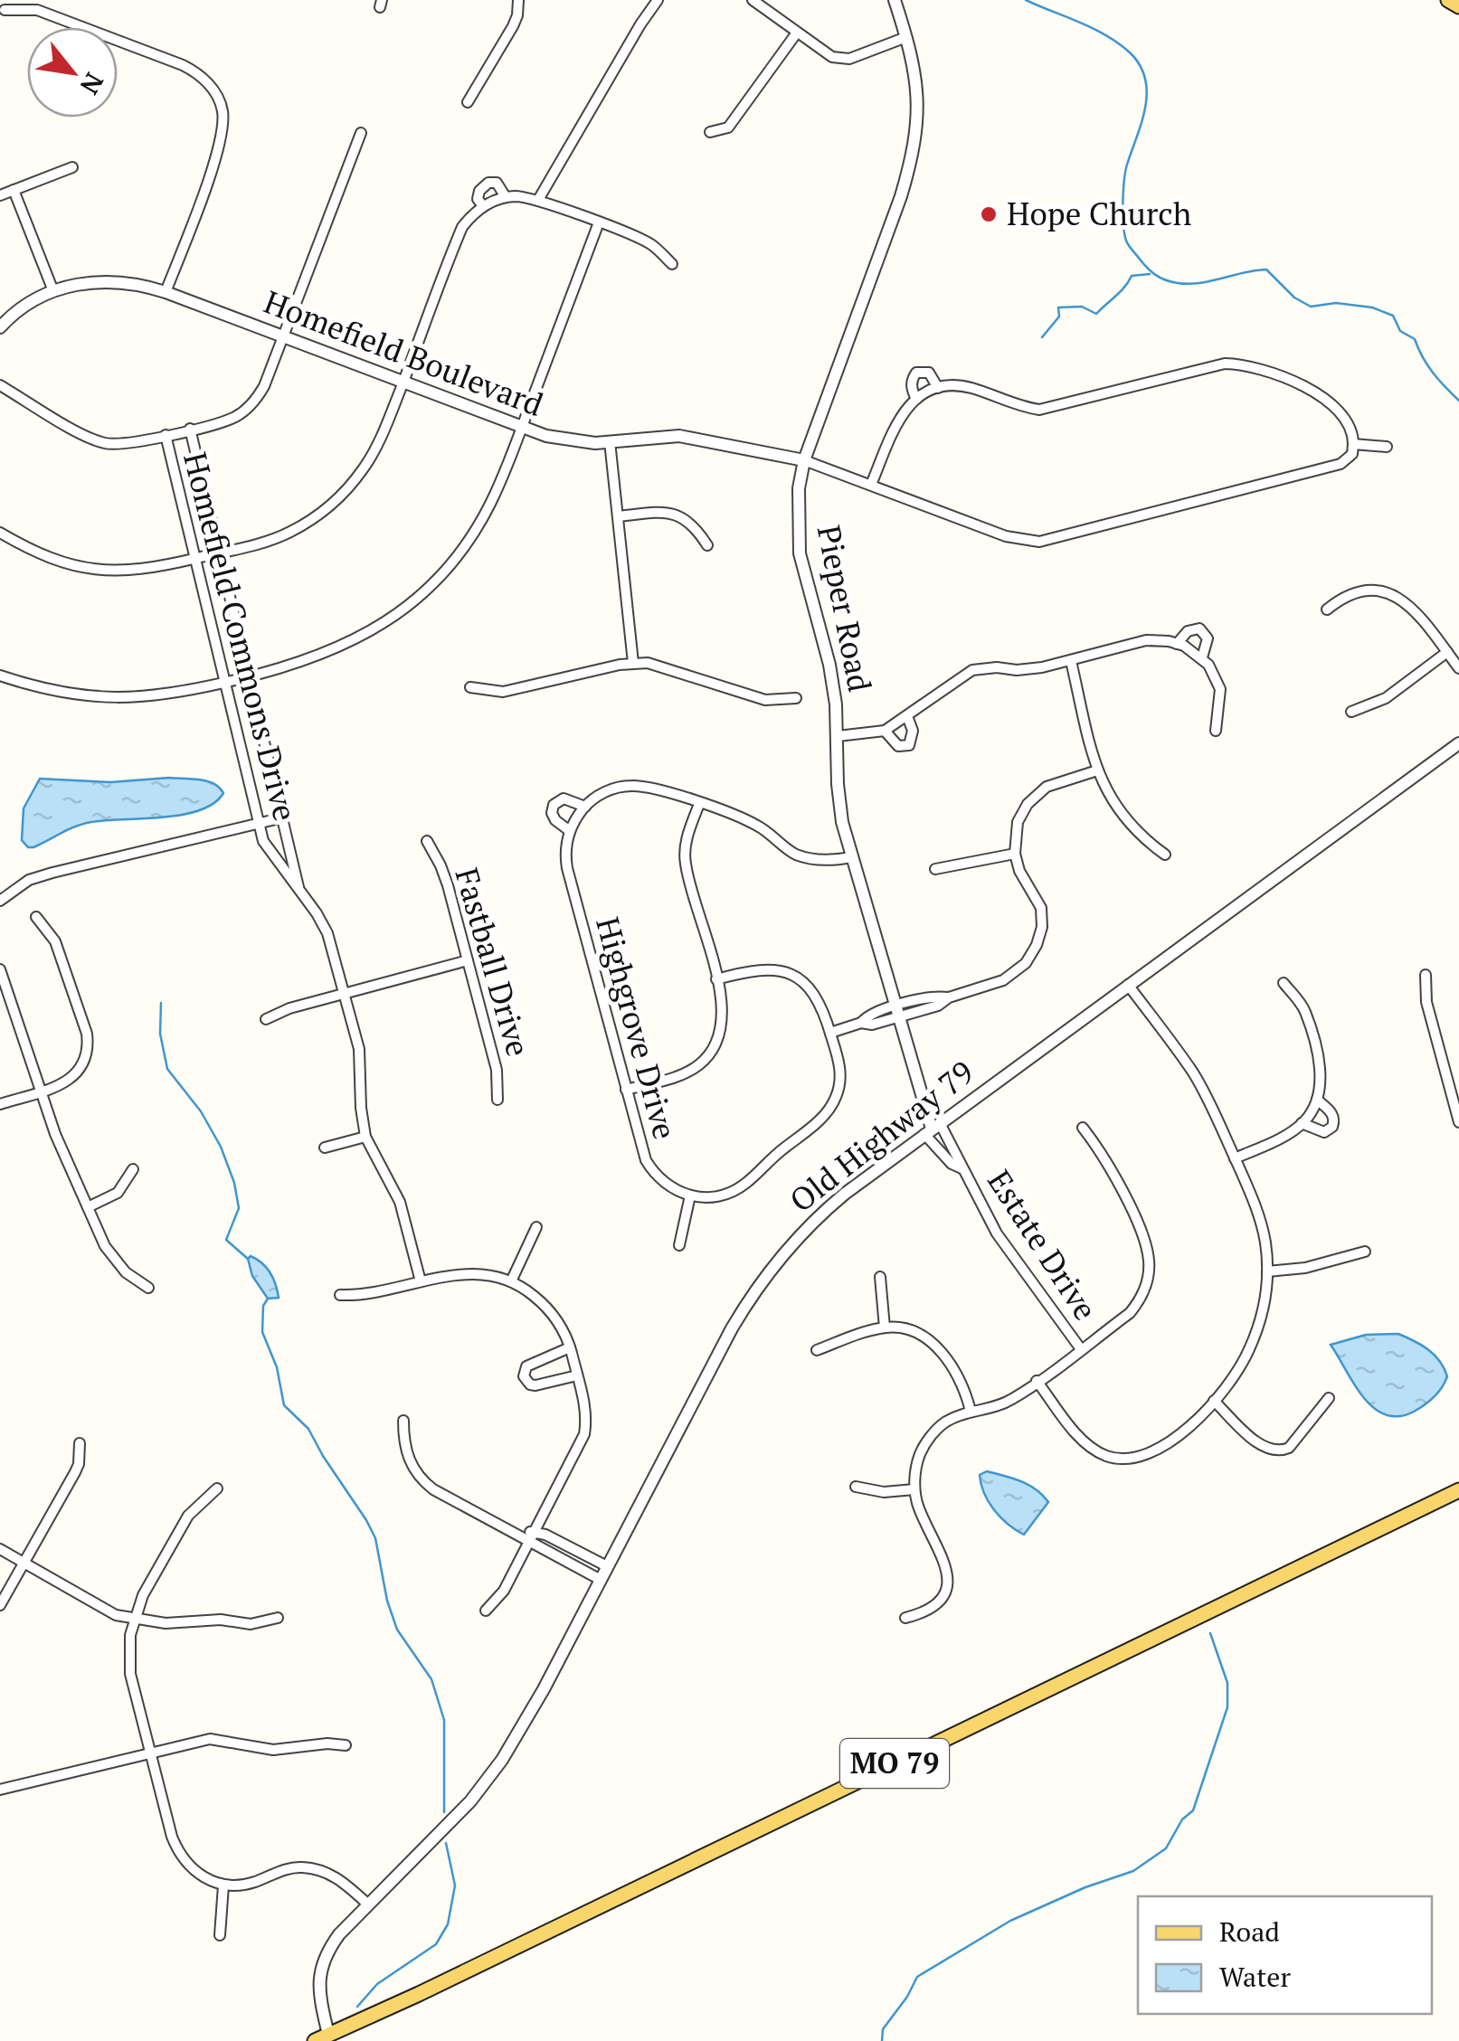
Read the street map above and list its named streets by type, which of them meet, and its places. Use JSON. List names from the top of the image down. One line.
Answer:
{"streets":{"main road":["MO 79"],"street":["Homefield Boulevard","Pieper Road","Homefield Commons Drive","Fastball Drive","Highgrove Drive","Old Highway 79","Estate Drive"]},"crossings":[["Homefield Boulevard","Pieper Road"],["Pieper Road","Highgrove Drive"],["Pieper Road","Old Highway 79"],["Pieper Road","Estate Drive"],["Old Highway 79","Estate Drive"],["Old Highway 79","MO 79"]],"places":["Hope Church"],"legend":["Road","Water"],"north":"bottom right"}
